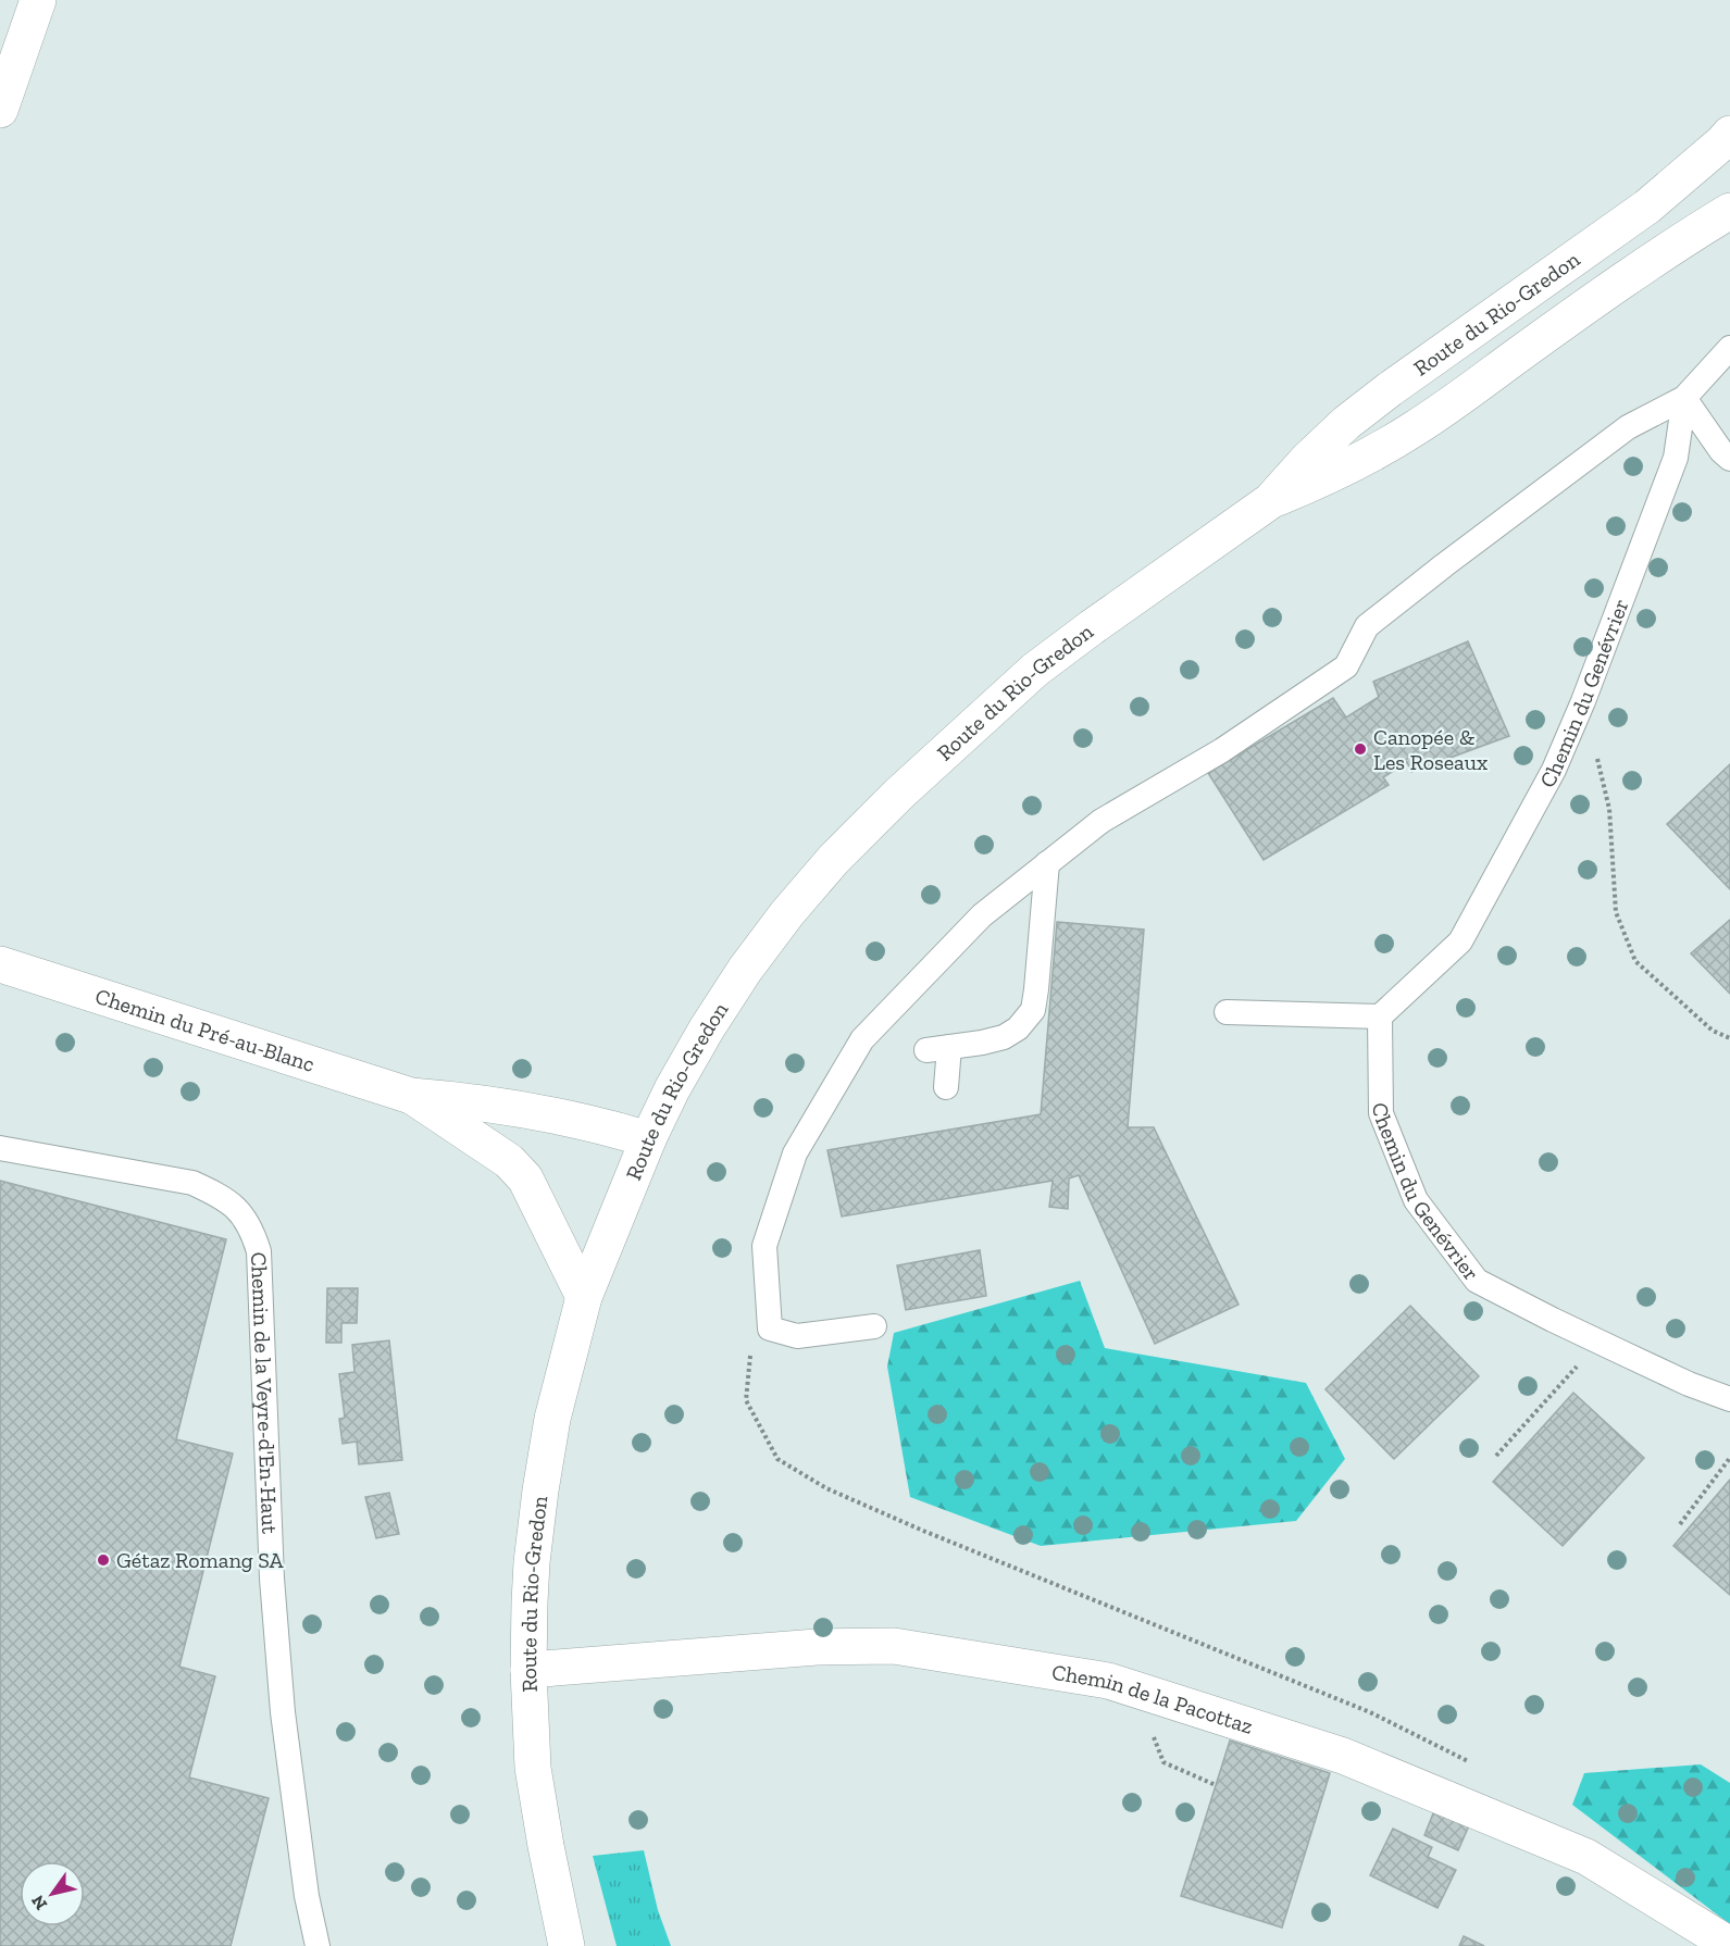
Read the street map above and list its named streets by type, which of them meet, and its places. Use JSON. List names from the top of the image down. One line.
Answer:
{"streets":{"main road":["Route du Rio-Gredon","Chemin du Pré-au-Blanc","Chemin de la Pacottaz"],"lane":["Chemin du Genévrier","Chemin de la Veyre-d'En-Haut"]},"crossings":[["Route du Rio-Gredon","Chemin du Pré-au-Blanc"],["Route du Rio-Gredon","Chemin de la Pacottaz"]],"places":["Canopée & Les Roseaux","Gétaz Romang SA"],"north":"bottom left"}
